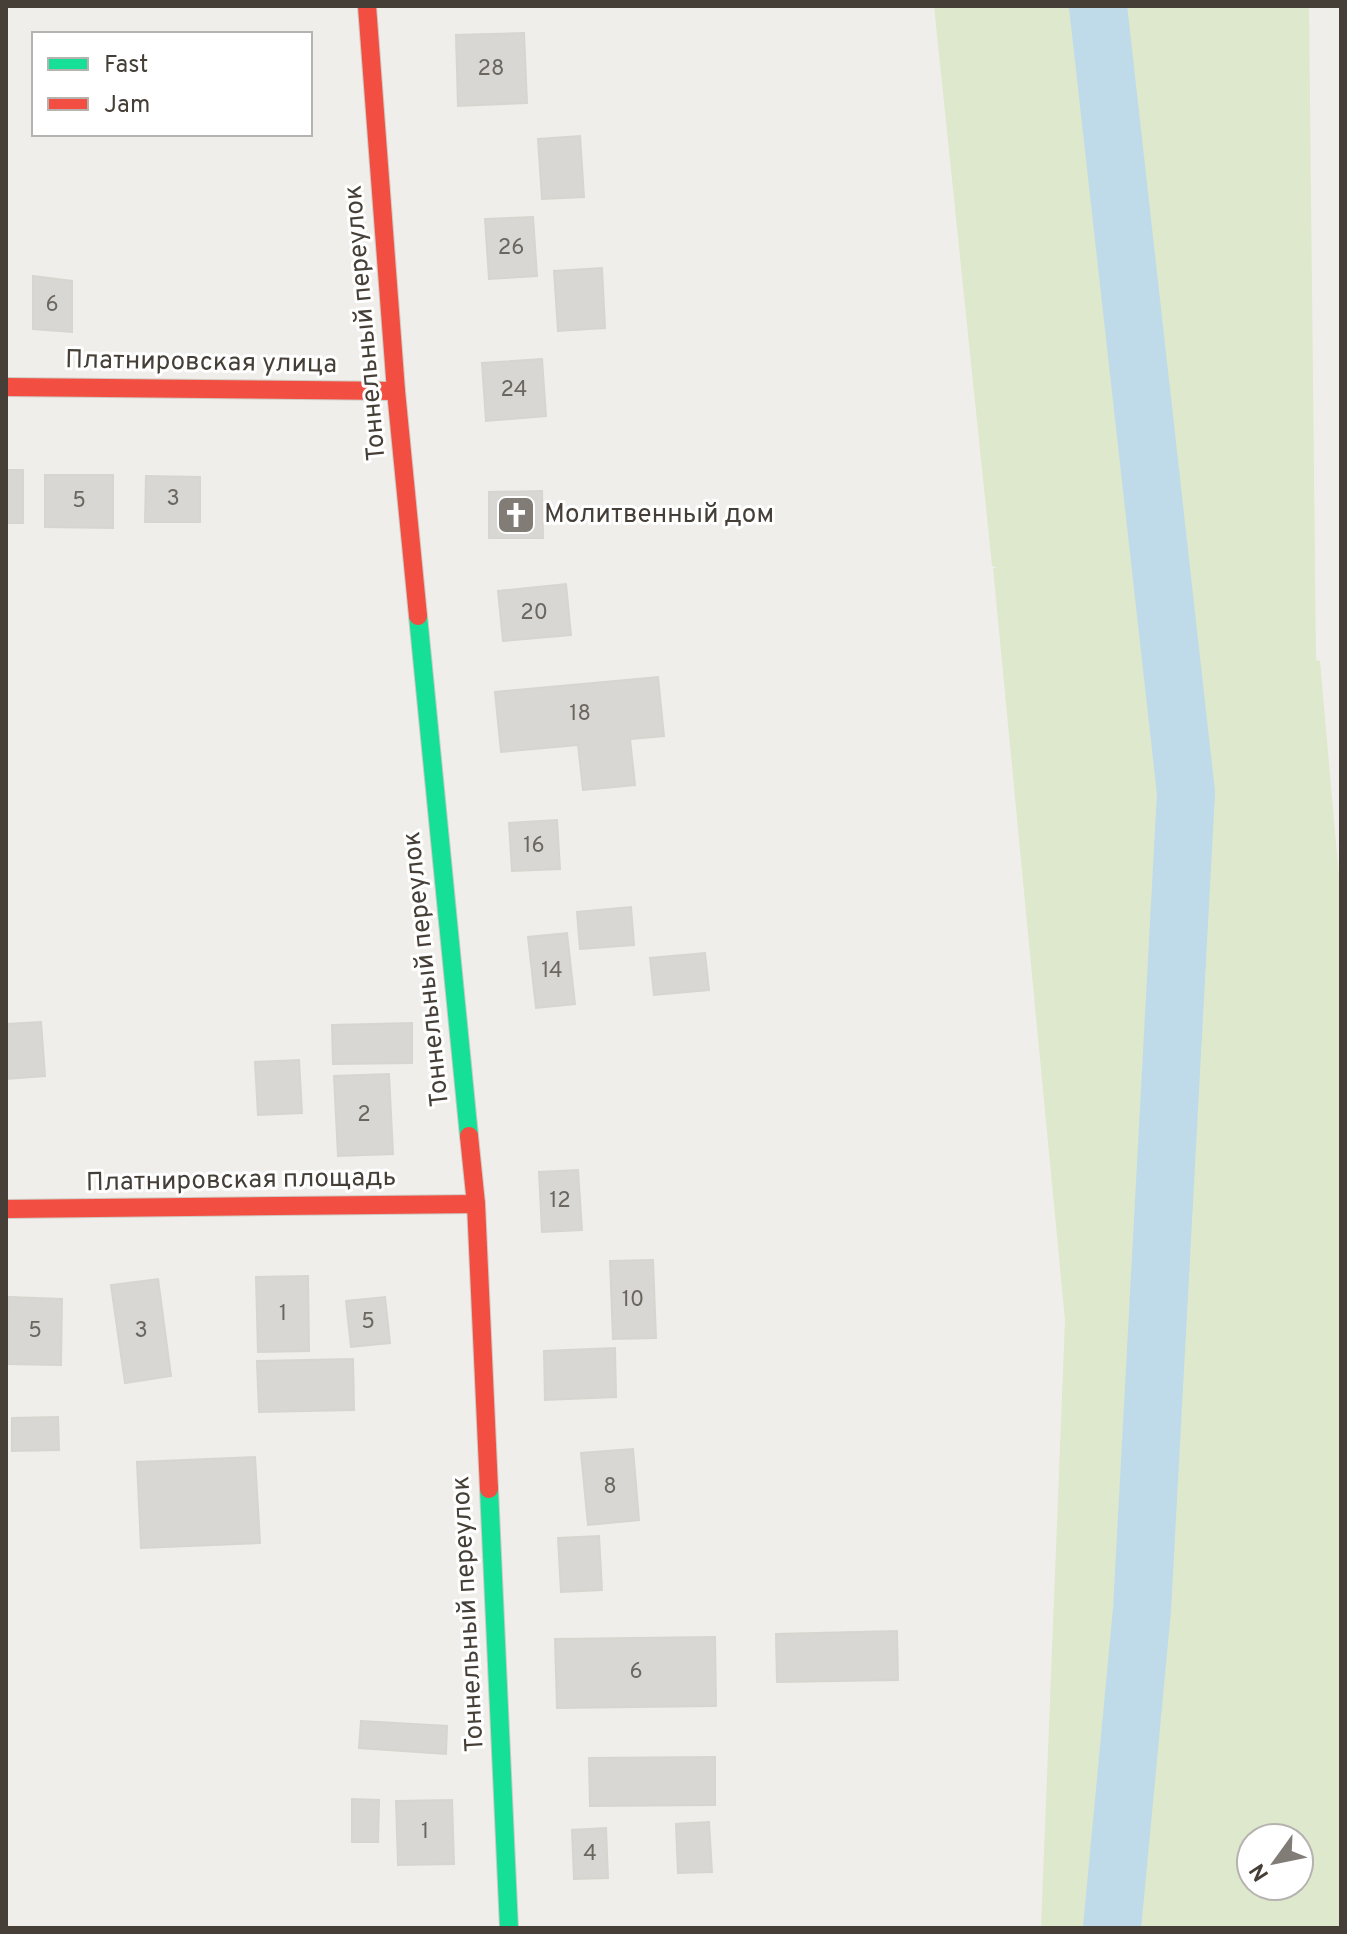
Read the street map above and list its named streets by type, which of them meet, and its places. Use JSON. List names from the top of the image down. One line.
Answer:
{"streets":{"street":["Тоннельный переулок","Платнировская улица","Платнировская площадь"]},"crossings":[["Тоннельный переулок","Платнировская улица"],["Тоннельный переулок","Платнировская площадь"]],"places":{"church":["Молитвенный дом"]},"house_numbers":["28","26","6","24","3","5","20","18","16","14","2","12","10","1","5","5","3","8","6","1","4"],"legend":["Fast","Jam"],"north":"bottom left"}
